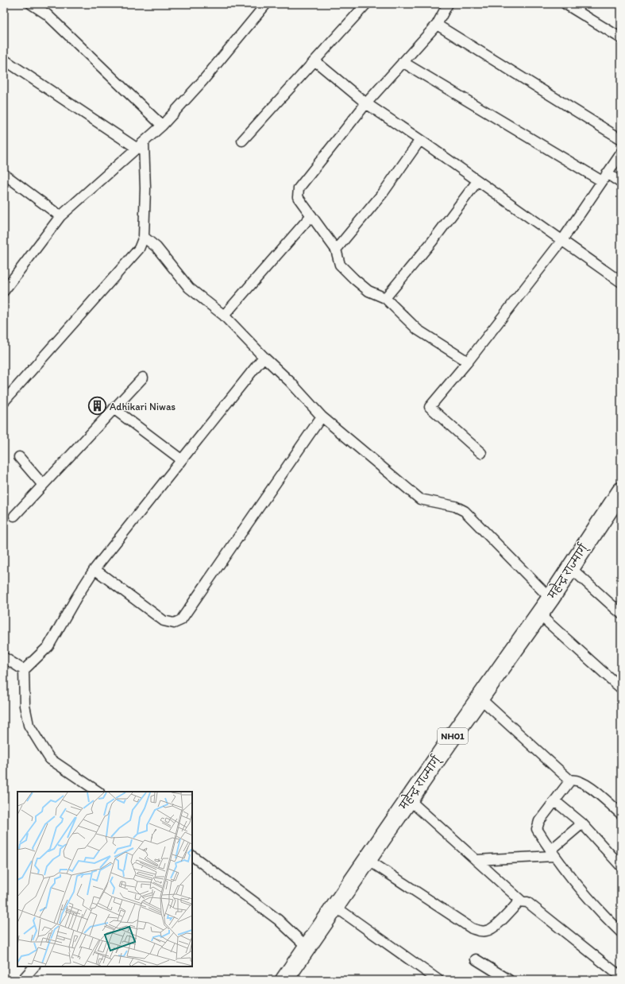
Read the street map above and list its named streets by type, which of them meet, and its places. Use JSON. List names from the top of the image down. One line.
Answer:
{"streets":{"highway":["महेन्द्र राज्मार्ग्","NH01"]},"places":{"building":["Adhikari Niwas"]}}
